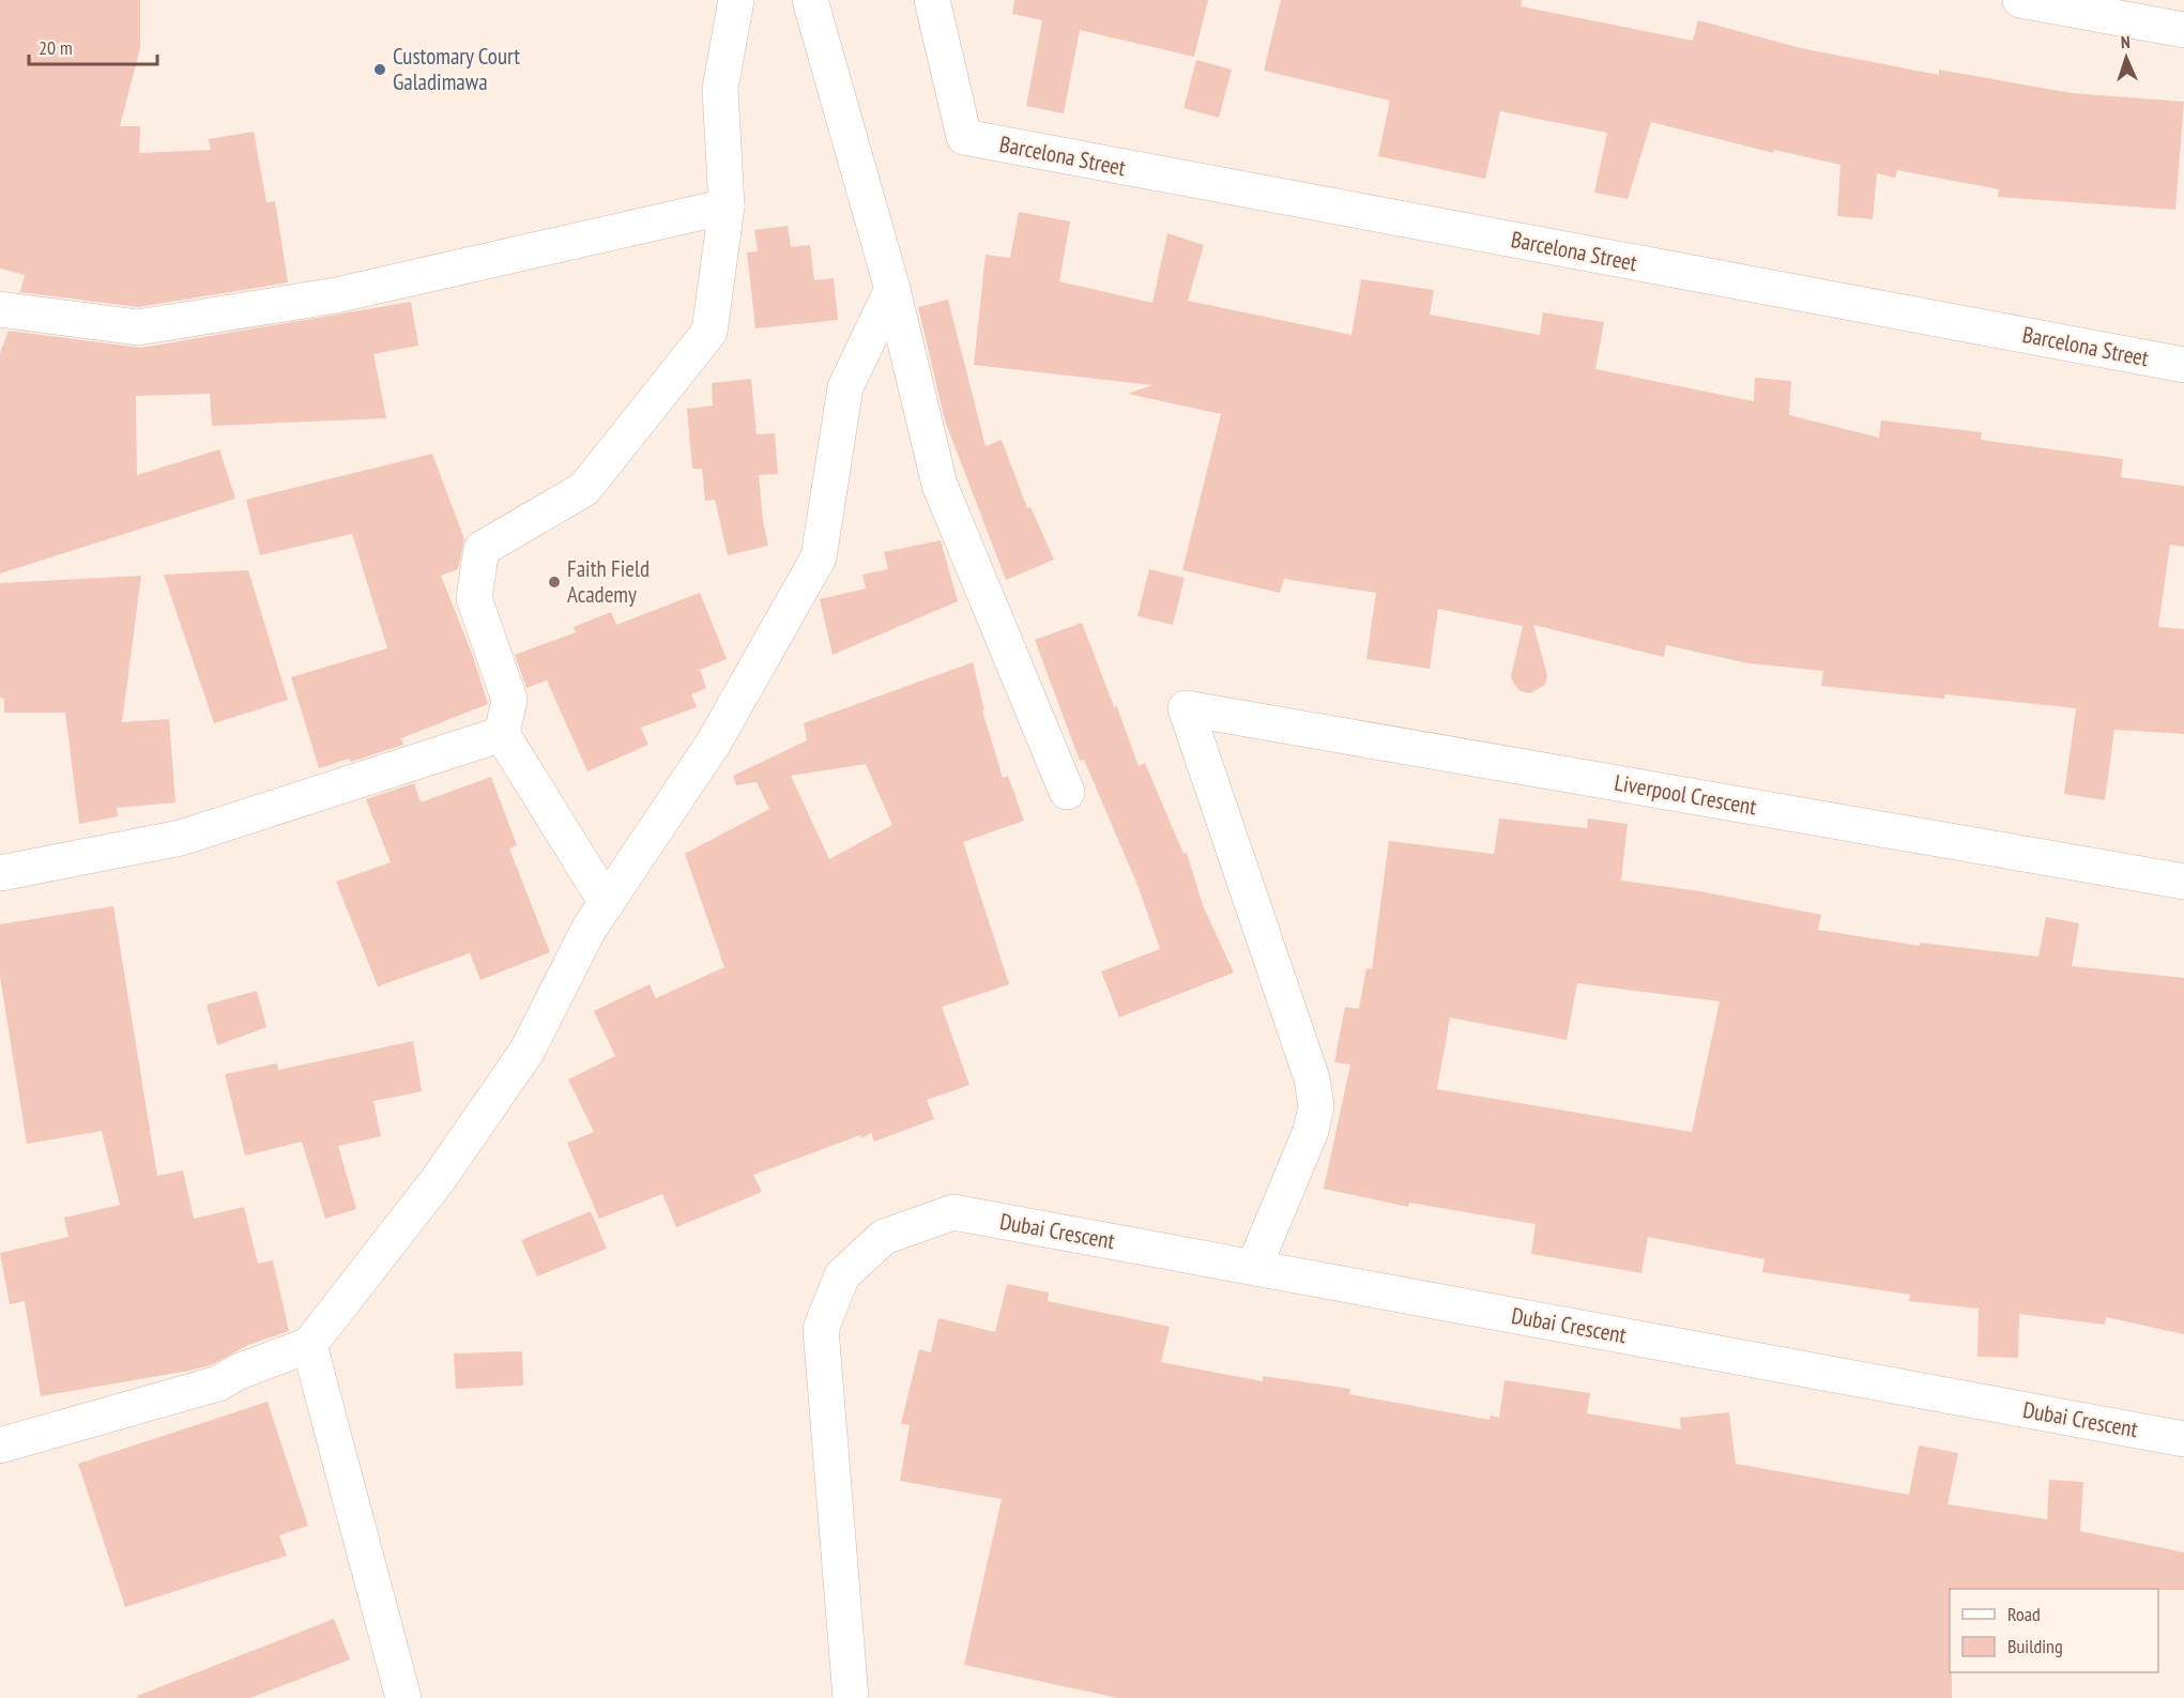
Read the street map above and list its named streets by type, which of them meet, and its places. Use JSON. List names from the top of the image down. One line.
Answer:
{"streets":{"street":["Barcelona Street","Liverpool Crescent","Dubai Crescent"]},"crossings":[["Liverpool Crescent","Dubai Crescent"]],"places":["Customary Court Galadimawa","Faith Field Academy"],"legend":["Road","Building"],"scale_bar":"20 m","north":"top"}
